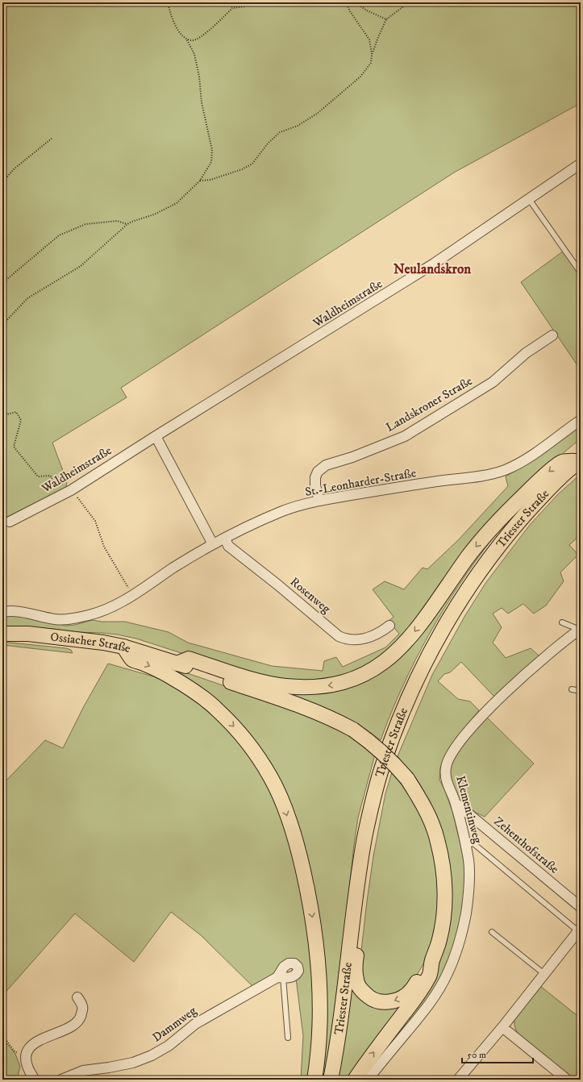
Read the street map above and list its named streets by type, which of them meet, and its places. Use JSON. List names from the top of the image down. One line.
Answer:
{"streets":{"main road":["Triester Straße","Ossiacher Straße"],"street":["Waldheimstraße","Landskroner Straße","St.-Leonharder-Straße","Rosenweg","Klementinweg","Zehenthofstraße","Dammweg"]},"crossings":[["Landskroner Straße","St.-Leonharder-Straße"],["St.-Leonharder-Straße","Rosenweg"],["Klementinweg","Zehenthofstraße"]],"districts":["Neulandskron"],"scale_bar":"50 m"}
